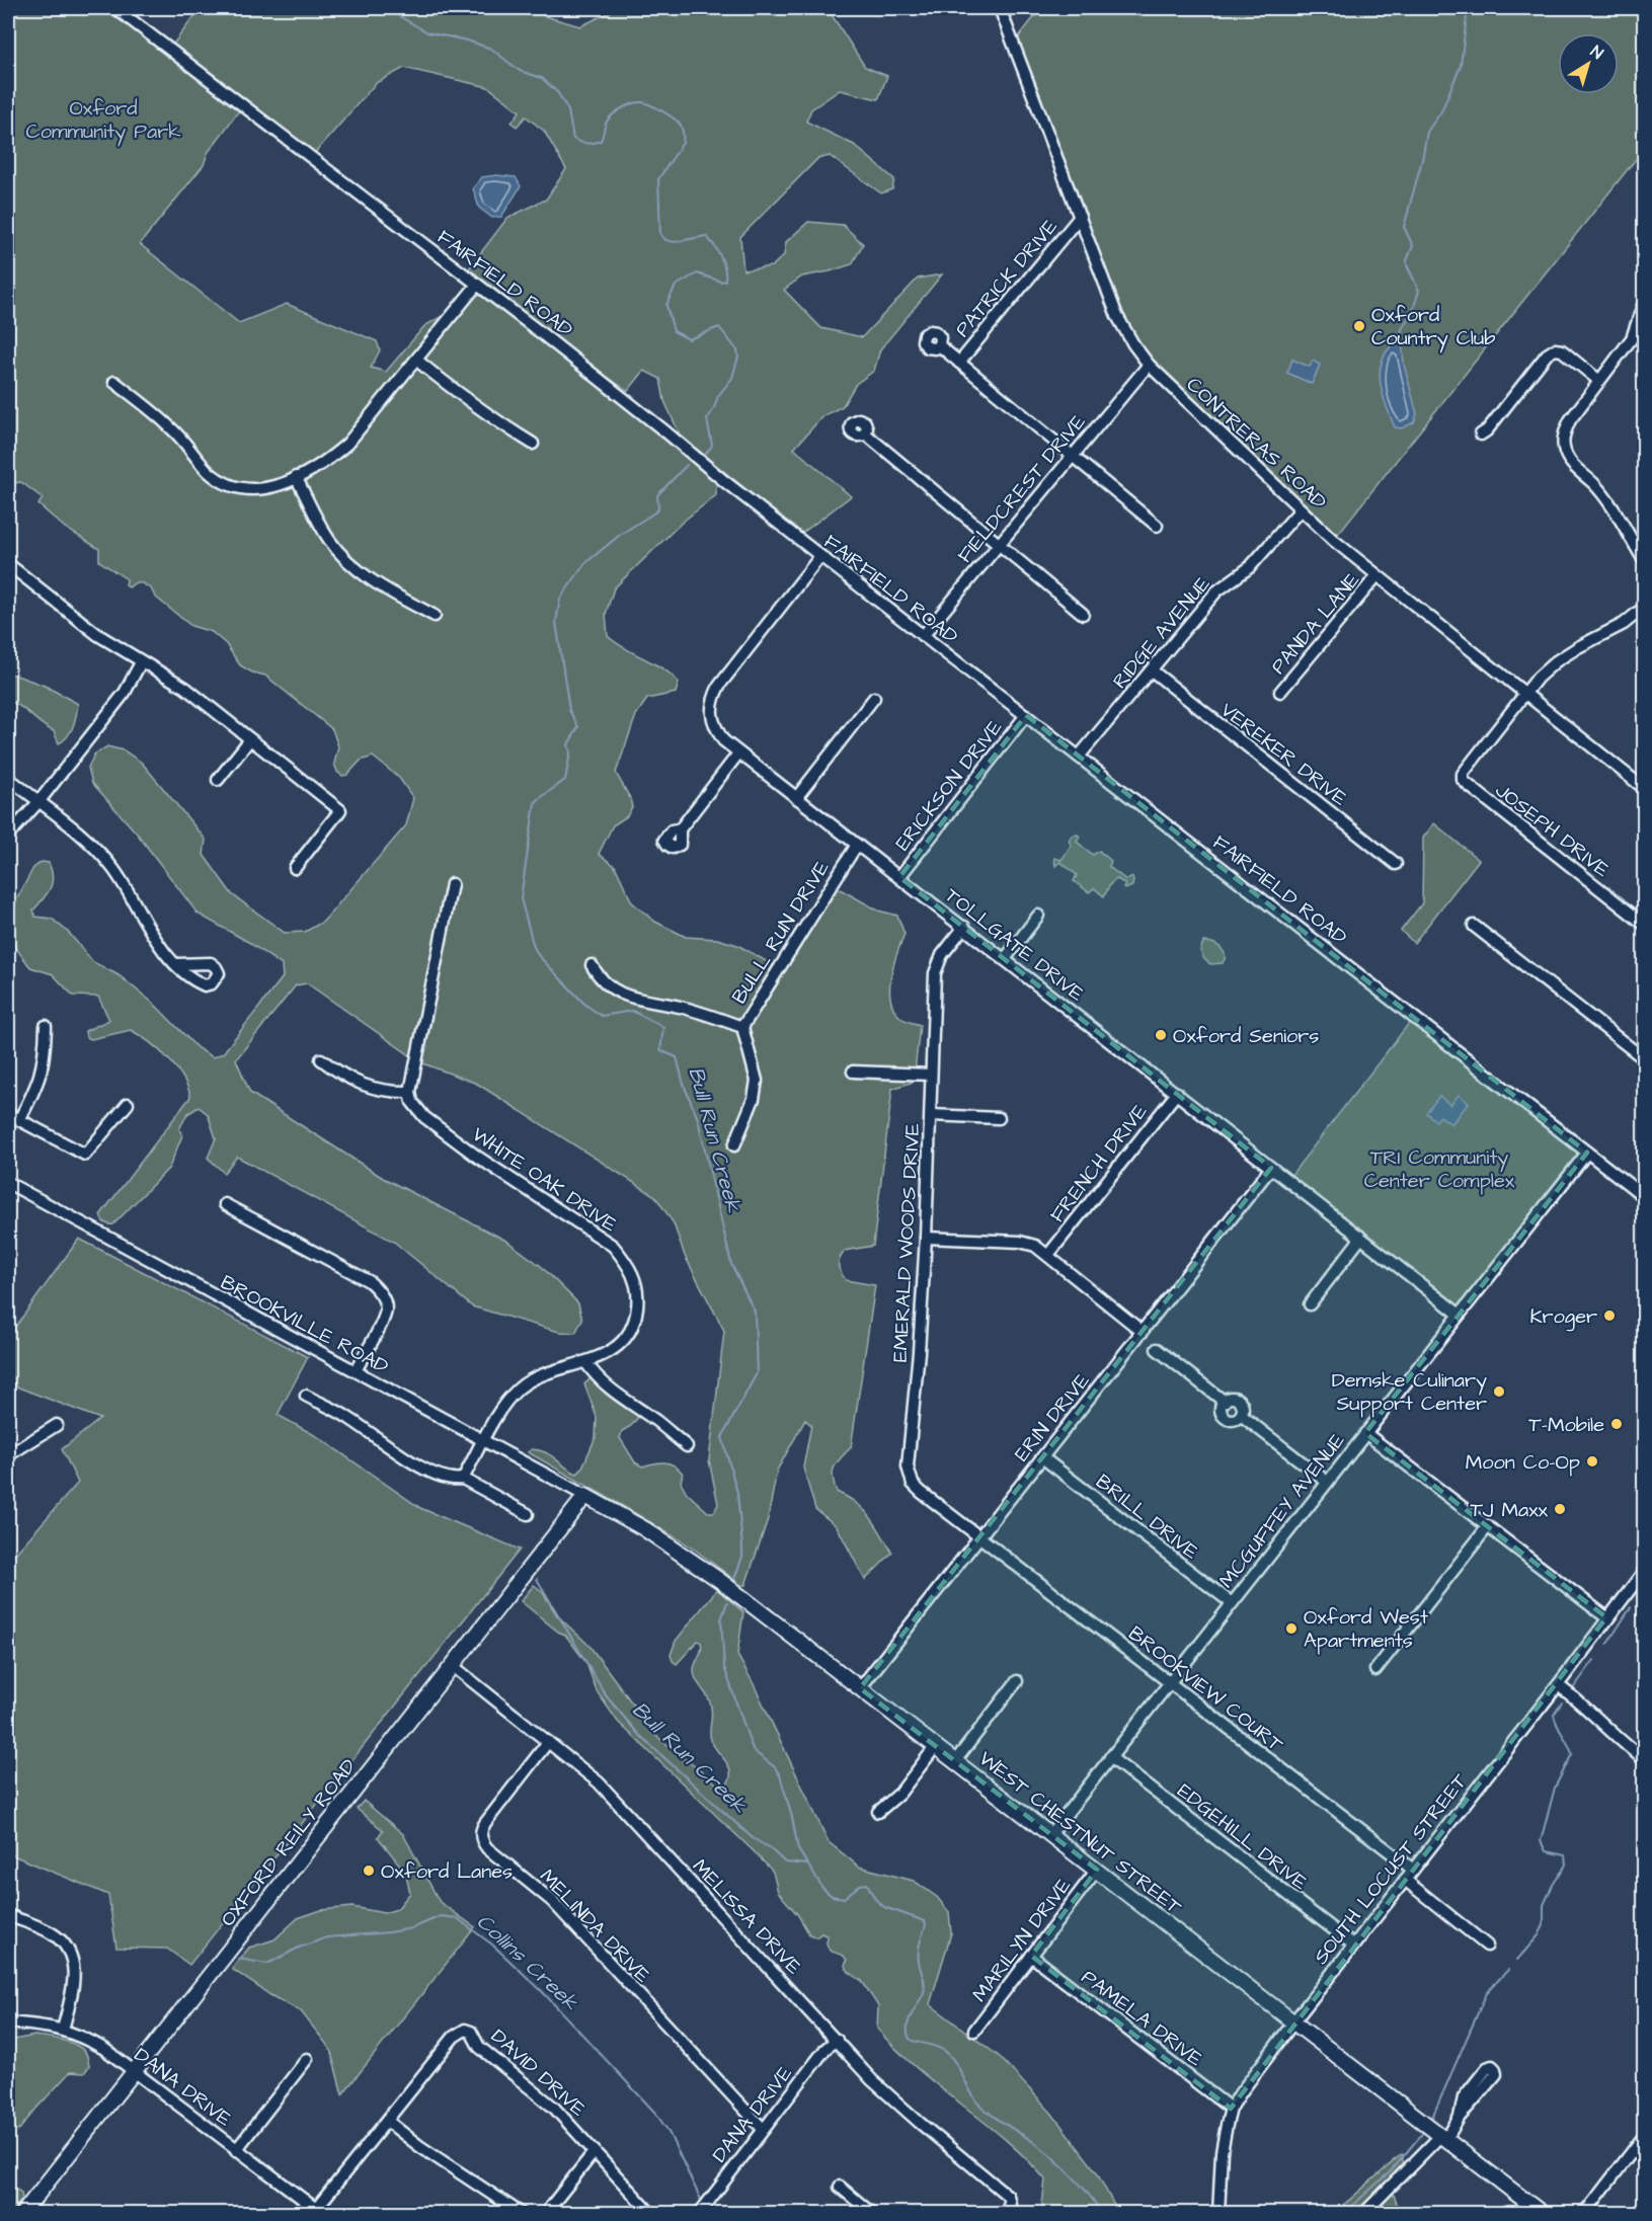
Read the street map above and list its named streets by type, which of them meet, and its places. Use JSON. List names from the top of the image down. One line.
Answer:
{"streets":{"main road":["WEST CHESTNUT STREET","OXFORD REILY ROAD"],"street":["PATRICK DRIVE","FAIRFIELD ROAD","CONTRERAS ROAD","FIELDCREST DRIVE","PANDA LANE","RIDGE AVENUE","VEREKER DRIVE","ERICKSON DRIVE","JOSEPH DRIVE","BULL RUN DRIVE","TOLLGATE DRIVE","FRENCH DRIVE","WHITE OAK DRIVE","EMERALD WOODS DRIVE","BROOKVILLE ROAD","ERIN DRIVE","MCGUFFEY AVENUE","BRILL DRIVE","BROOKVIEW COURT","EDGEHILL DRIVE","SOUTH LOCUST STREET","MELISSA DRIVE","MELINDA DRIVE","MARILYN DRIVE","PAMELA DRIVE","DAVID DRIVE","DANA DRIVE"]},"crossings":[["PATRICK DRIVE","CONTRERAS ROAD"],["FAIRFIELD ROAD","FIELDCREST DRIVE"],["FAIRFIELD ROAD","RIDGE AVENUE"],["FAIRFIELD ROAD","ERICKSON DRIVE"],["FAIRFIELD ROAD","TOLLGATE DRIVE"],["FAIRFIELD ROAD","MCGUFFEY AVENUE"],["CONTRERAS ROAD","FIELDCREST DRIVE"],["CONTRERAS ROAD","PANDA LANE"],["CONTRERAS ROAD","RIDGE AVENUE"],["CONTRERAS ROAD","JOSEPH DRIVE"],["RIDGE AVENUE","VEREKER DRIVE"],["ERICKSON DRIVE","TOLLGATE DRIVE"],["BULL RUN DRIVE","TOLLGATE DRIVE"],["TOLLGATE DRIVE","FRENCH DRIVE"],["TOLLGATE DRIVE","EMERALD WOODS DRIVE"],["TOLLGATE DRIVE","ERIN DRIVE"],["TOLLGATE DRIVE","MCGUFFEY AVENUE"],["WHITE OAK DRIVE","BROOKVILLE ROAD"],["EMERALD WOODS DRIVE","ERIN DRIVE"],["EMERALD WOODS DRIVE","BROOKVIEW COURT"],["BROOKVILLE ROAD","WEST CHESTNUT STREET"],["BROOKVILLE ROAD","OXFORD REILY ROAD"],["ERIN DRIVE","BRILL DRIVE"],["ERIN DRIVE","BROOKVIEW COURT"],["ERIN DRIVE","WEST CHESTNUT STREET"],["MCGUFFEY AVENUE","BRILL DRIVE"],["MCGUFFEY AVENUE","BROOKVIEW COURT"],["MCGUFFEY AVENUE","WEST CHESTNUT STREET"],["MCGUFFEY AVENUE","EDGEHILL DRIVE"],["BROOKVIEW COURT","SOUTH LOCUST STREET"],["WEST CHESTNUT STREET","OXFORD REILY ROAD"],["WEST CHESTNUT STREET","SOUTH LOCUST STREET"],["WEST CHESTNUT STREET","MARILYN DRIVE"],["EDGEHILL DRIVE","SOUTH LOCUST STREET"],["OXFORD REILY ROAD","MELISSA DRIVE"],["OXFORD REILY ROAD","DANA DRIVE"],["SOUTH LOCUST STREET","PAMELA DRIVE"],["MELISSA DRIVE","MELINDA DRIVE"],["MELISSA DRIVE","DANA DRIVE"],["MELINDA DRIVE","DANA DRIVE"],["MARILYN DRIVE","PAMELA DRIVE"],["DAVID DRIVE","DANA DRIVE"]],"water":["Bull Run Creek","Collins Creek"],"parks":["Oxford Community Park","TRI Community Center Complex"],"places":["Oxford Country Club","Oxford Seniors","Kroger","Demske Culinary Support Center","T-Mobile","Moon Co-Op","TJ Maxx","Oxford West Apartments","Oxford Lanes"],"north":"top right"}
